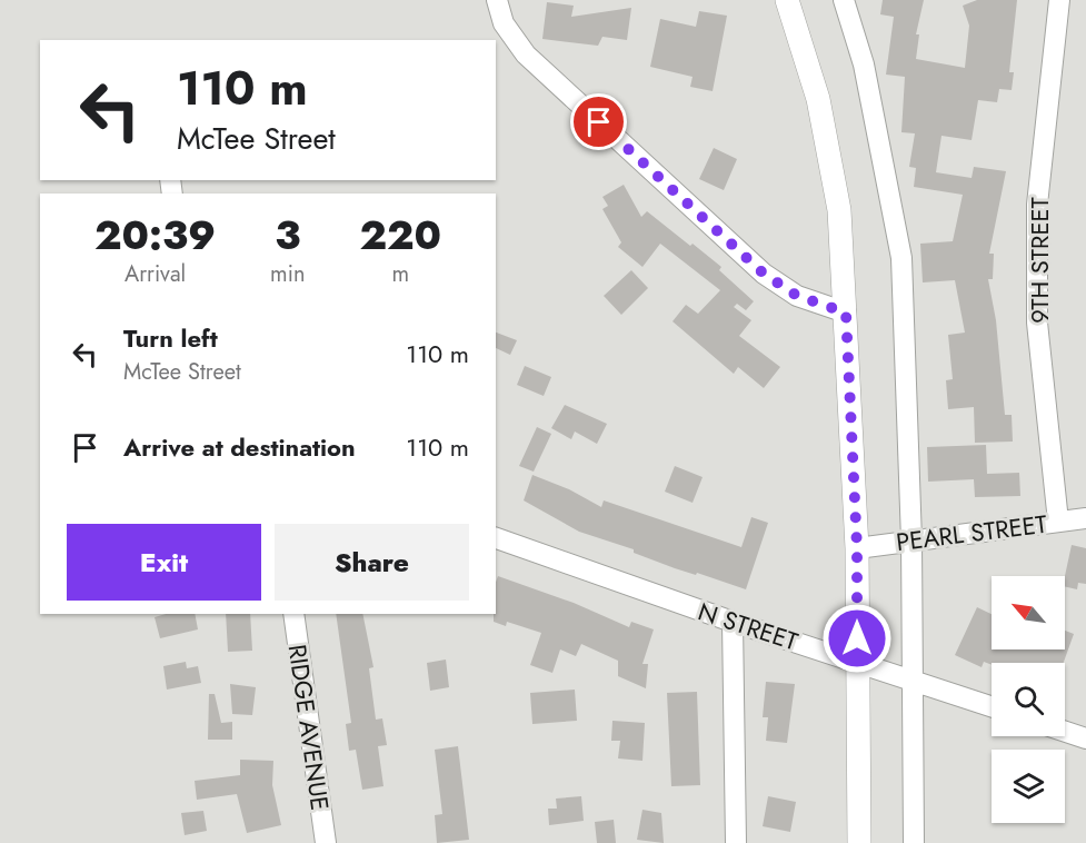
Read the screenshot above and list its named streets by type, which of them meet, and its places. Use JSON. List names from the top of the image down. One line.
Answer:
{"streets":{"street":["9TH STREET","PEARL STREET","N STREET","RIDGE AVENUE"]},"crossings":[["9TH STREET","PEARL STREET"]],"north":"top left","page":{"turn":["110 m","McTee Street"],"eta":["20:39","Arrival","3","min","220","m"],"list":[{"name":"Turn left","note":"McTee Street","value":"110 m"},{"name":"Arrive at destination","value":"110 m"}],"buttons":["Exit","Share"]}}
